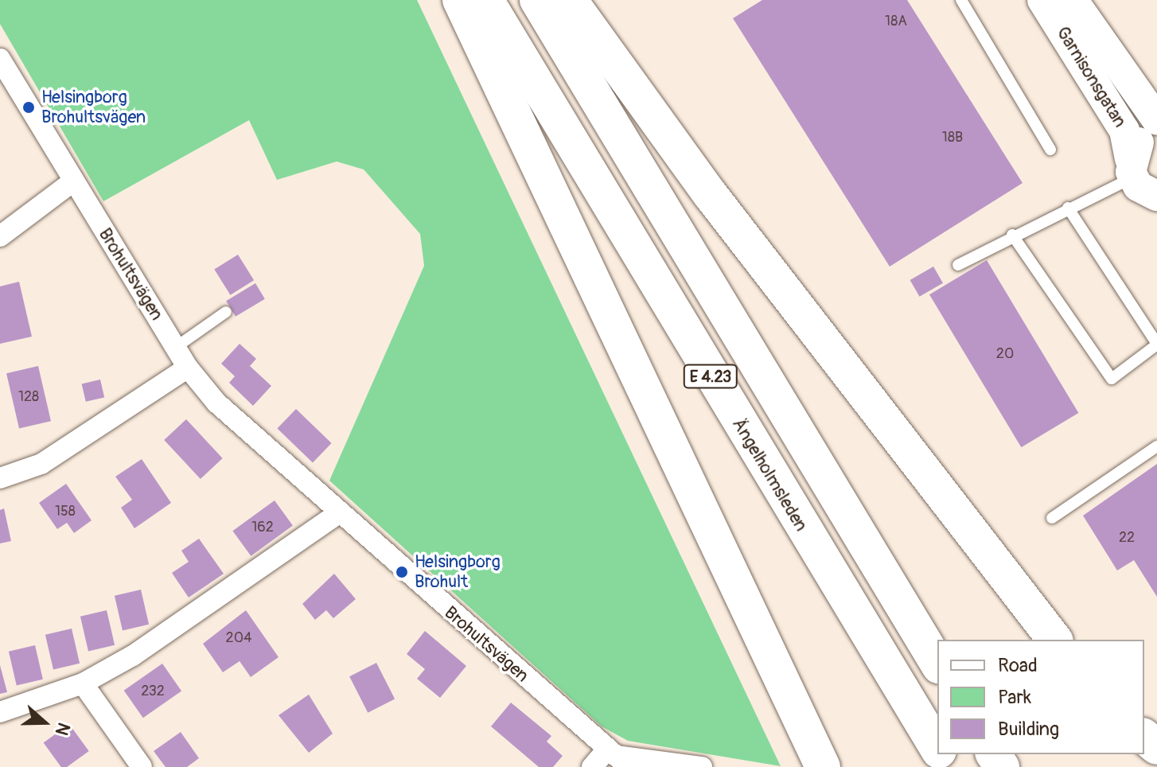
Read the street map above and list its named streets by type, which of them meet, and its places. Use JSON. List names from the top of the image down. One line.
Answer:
{"streets":{"highway":["E 4.23","Ängelholmsleden"],"street":["Garnisonsgatan","Brohultsvägen"]},"places":["Helsingborg Brohultsvägen","Helsingborg Brohult"],"house_numbers":["18A","18B","20","128","158","162","22","204","232"],"legend":["Road","Park","Building"],"north":"right"}
